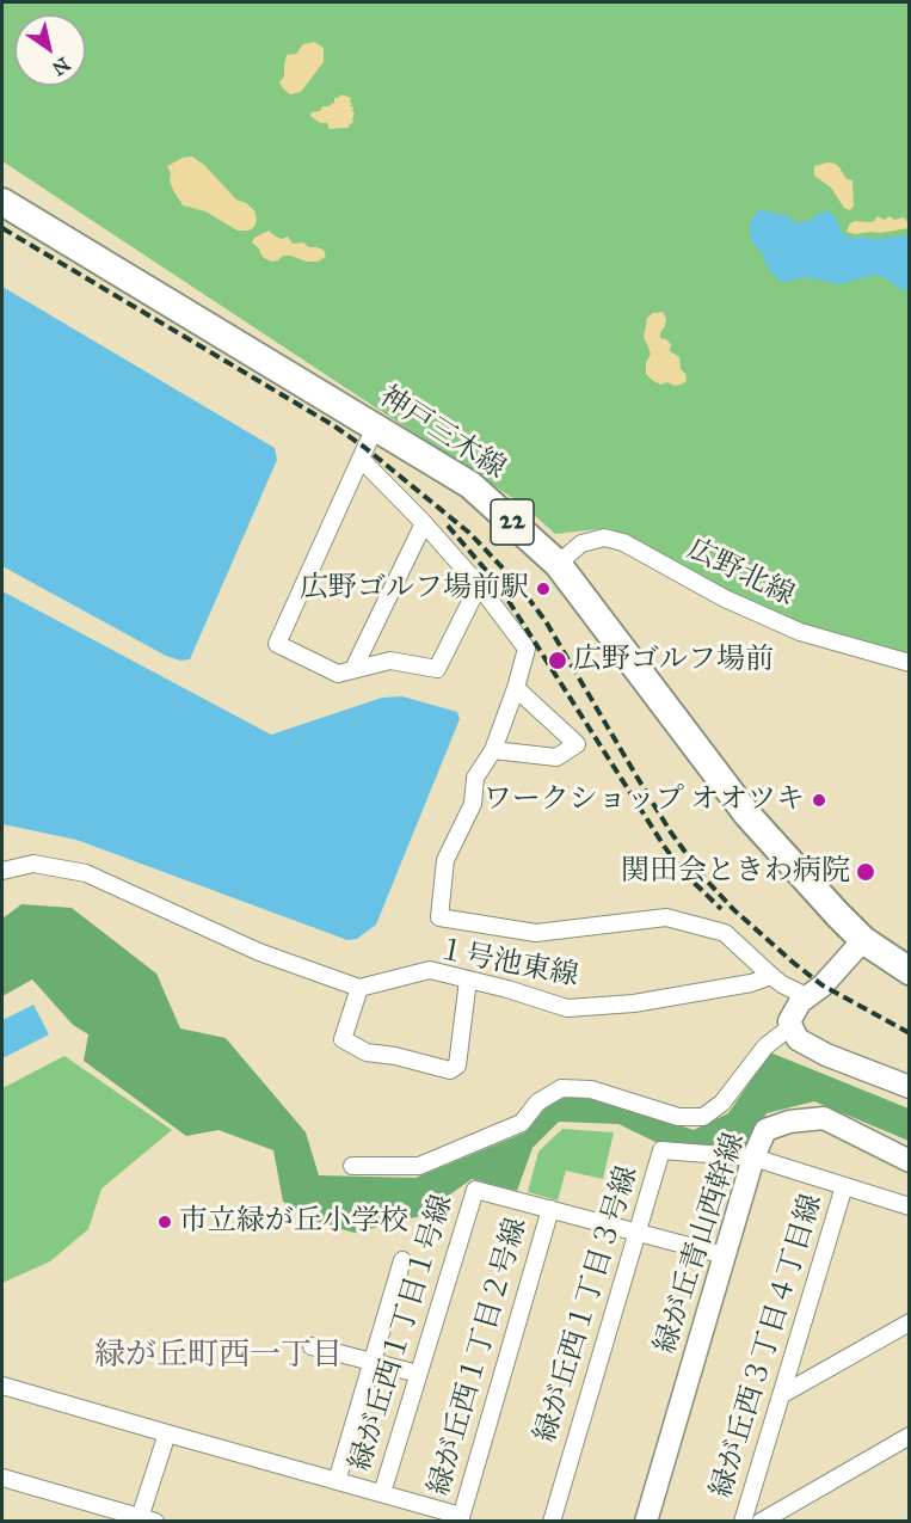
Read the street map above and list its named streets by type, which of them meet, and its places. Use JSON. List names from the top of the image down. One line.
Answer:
{"streets":{"main road":["神戸三木線","22"],"street":["広野北線","１号池東線","緑が丘青山西幹線","緑が丘西１丁目３号線","緑が丘西１丁目１号線","緑が丘西３丁目４丁目線","緑が丘西１丁目２号線"]},"crossings":[["神戸三木線","広野北線"],["緑が丘青山西幹線","緑が丘西１丁目３号線"],["緑が丘青山西幹線","緑が丘西１丁目１号線"],["緑が丘西１丁目３号線","緑が丘西１丁目１号線"],["緑が丘西１丁目１号線","緑が丘西１丁目２号線"]],"districts":["緑が丘町西一丁目"],"places":["広野ゴルフ場前駅","広野ゴルフ場前","ワークショップ オオツキ","関田会ときわ病院","市立緑が丘小学校"],"north":"bottom right"}
